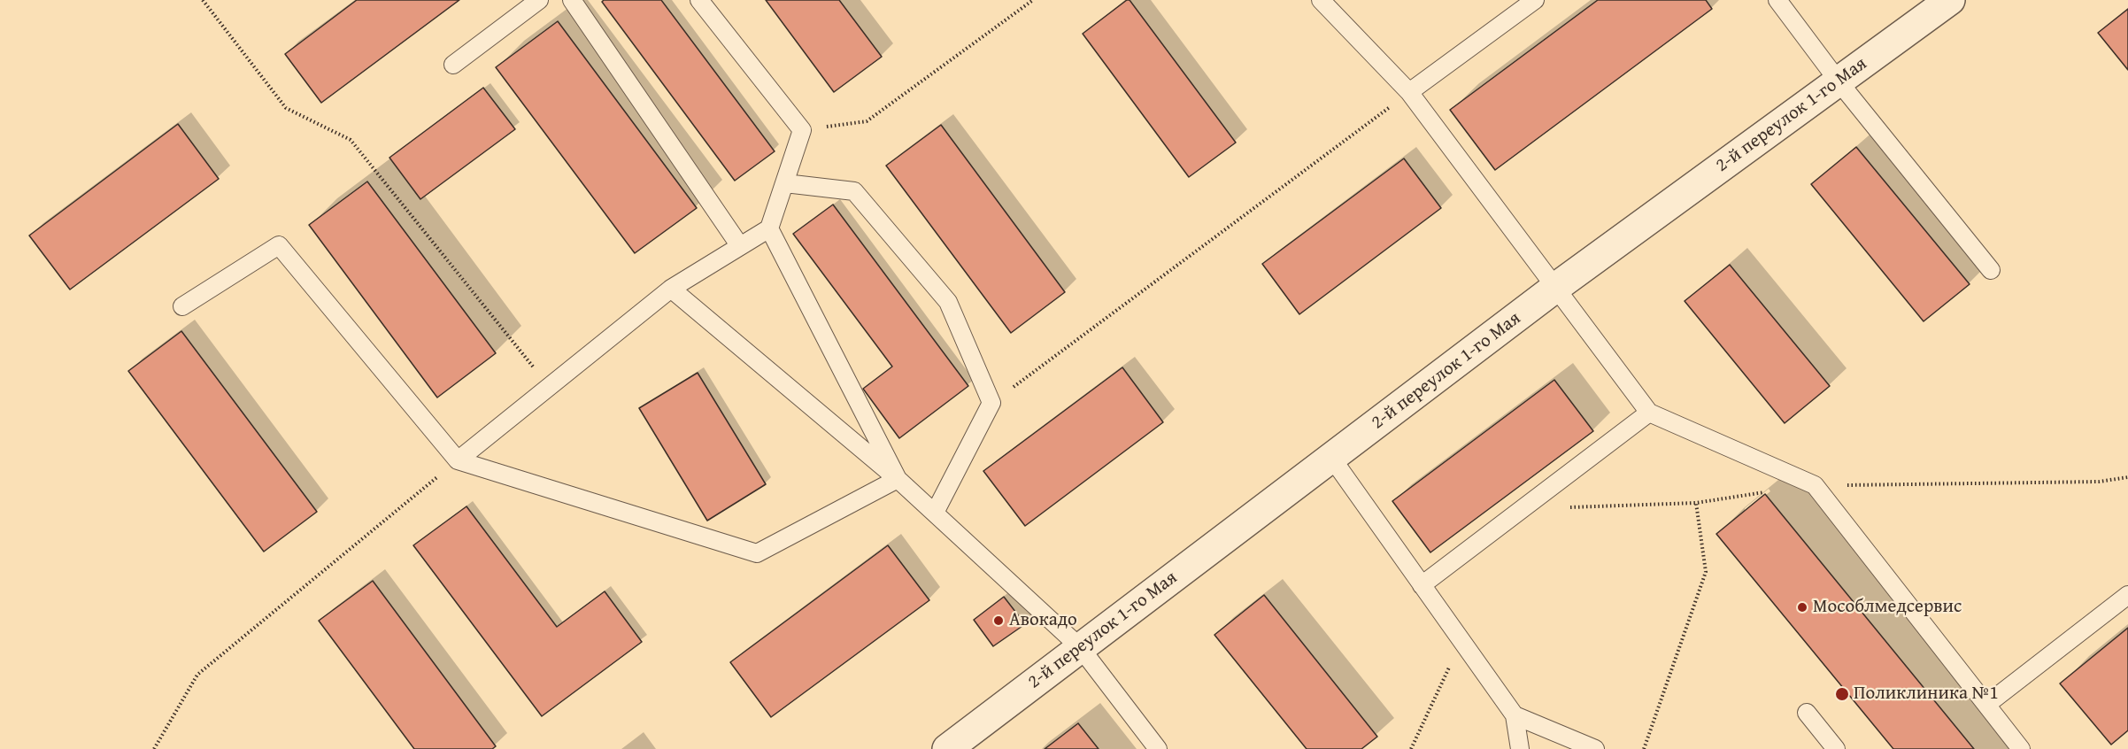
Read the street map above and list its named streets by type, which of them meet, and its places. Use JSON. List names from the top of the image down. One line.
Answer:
{"streets":{"street":["2-й переулок 1-го Мая"]},"places":["Мособлмедсервис","Авокадо","Поликлиника №1"]}
